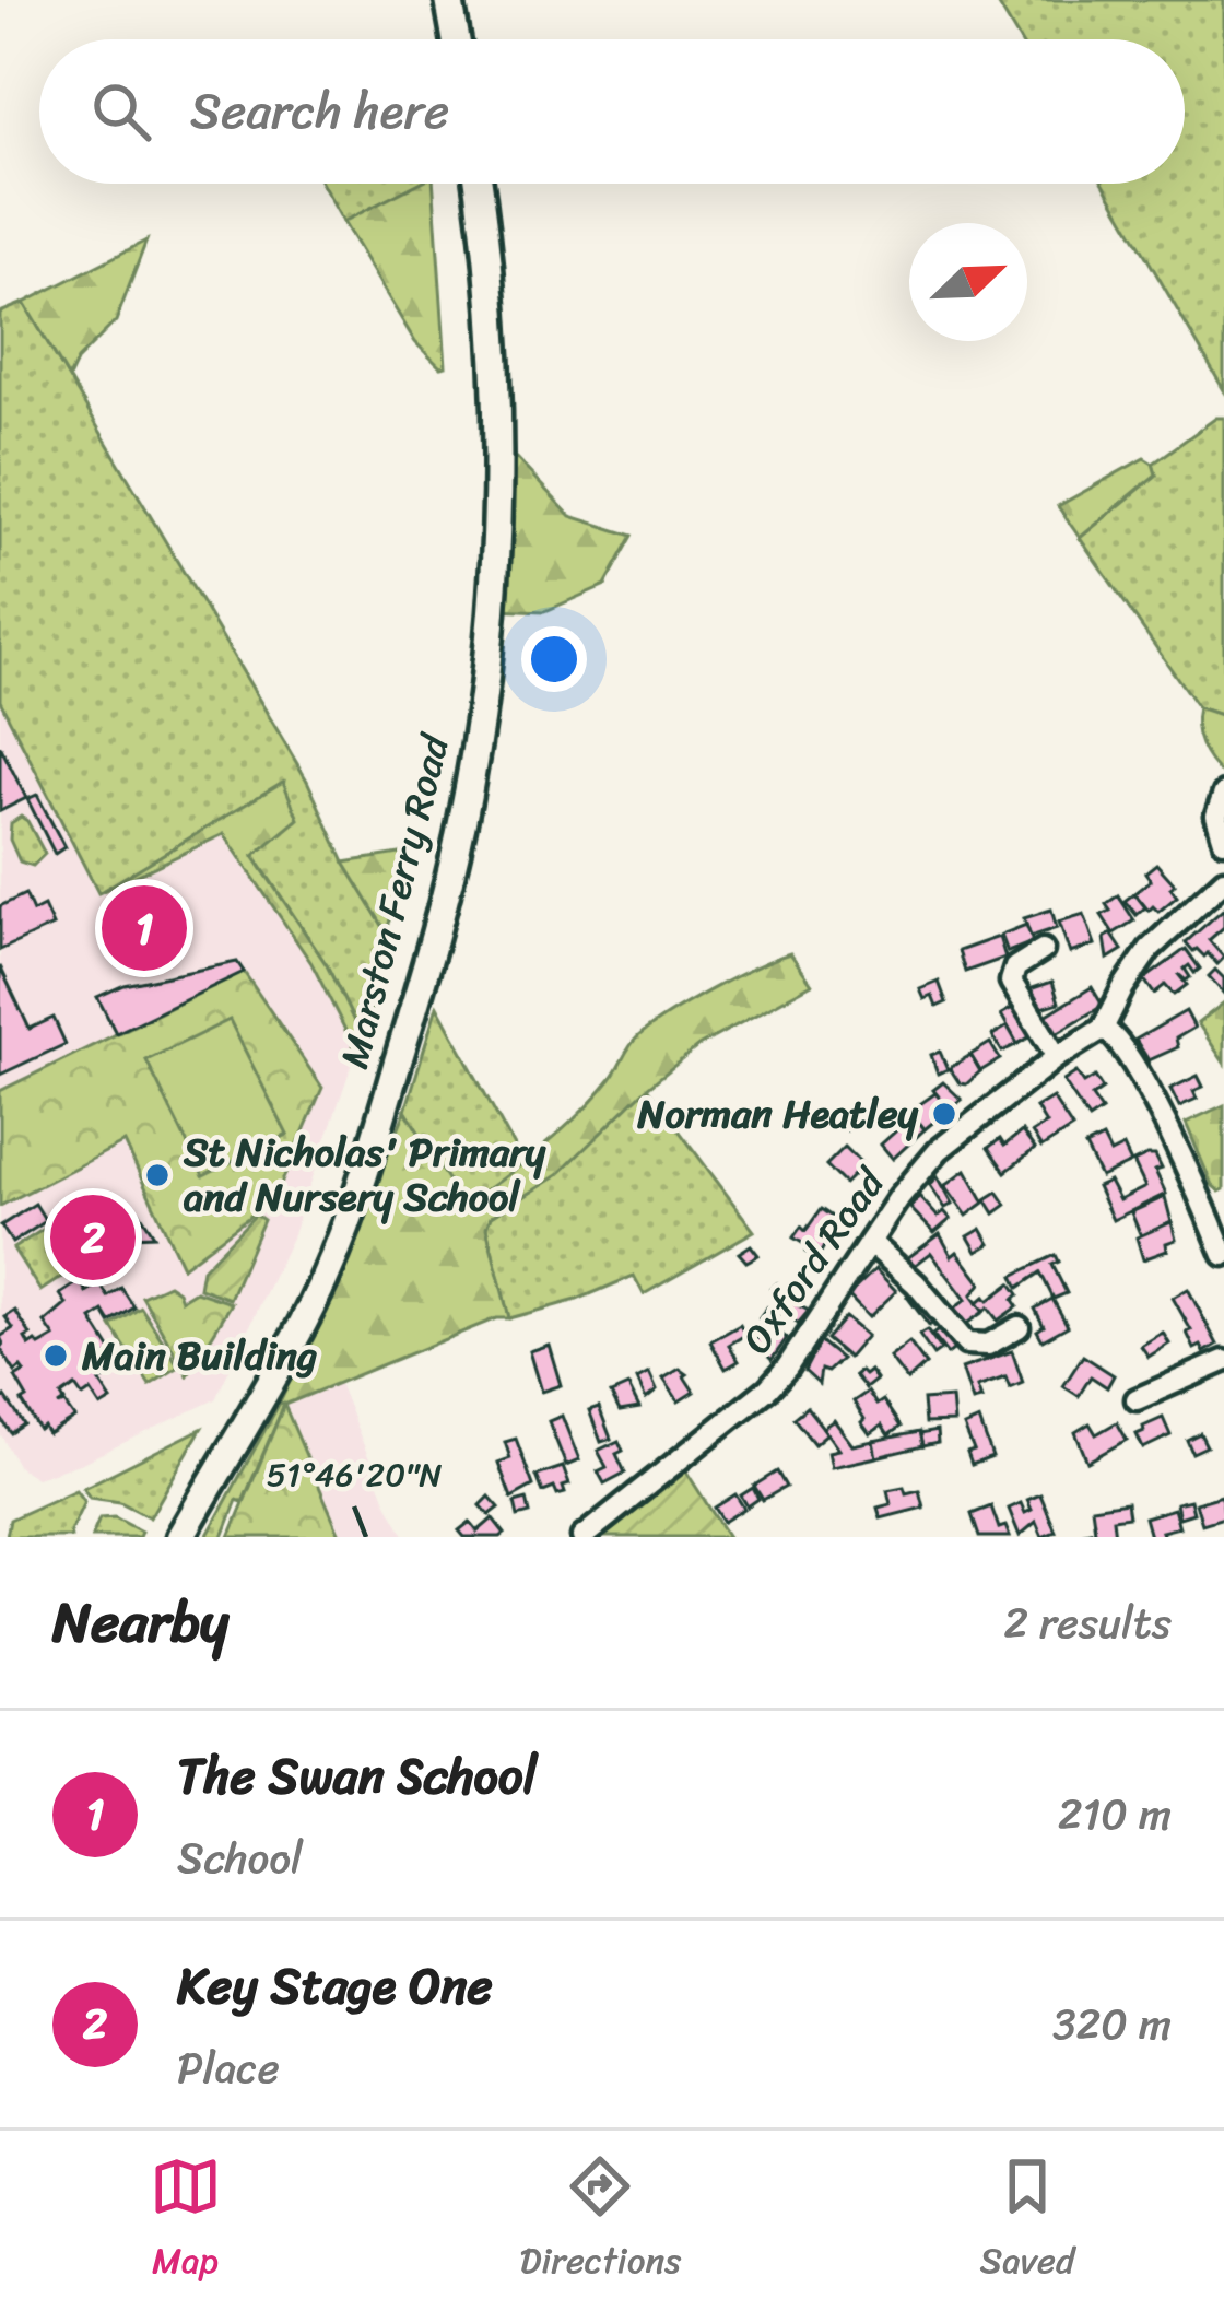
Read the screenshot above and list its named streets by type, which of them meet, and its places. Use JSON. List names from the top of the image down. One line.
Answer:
{"streets":{"main road":["Marston Ferry Road"],"street":["Oxford Road"]},"places":["Norman Heatley","St Nicholas' Primary and Nursery School","Main Building"],"north":"top right","page":{"search":"Search here","pins":["1","2"],"heading":["Nearby","2 results"],"list":[{"mark":"1","name":"The Swan School","note":"School","value":"210 m"},{"mark":"2","name":"Key Stage One","note":"Place","value":"320 m"}],"nav":["Map","Directions","Saved"]},"coordinates":["51°46'20\"N"]}
